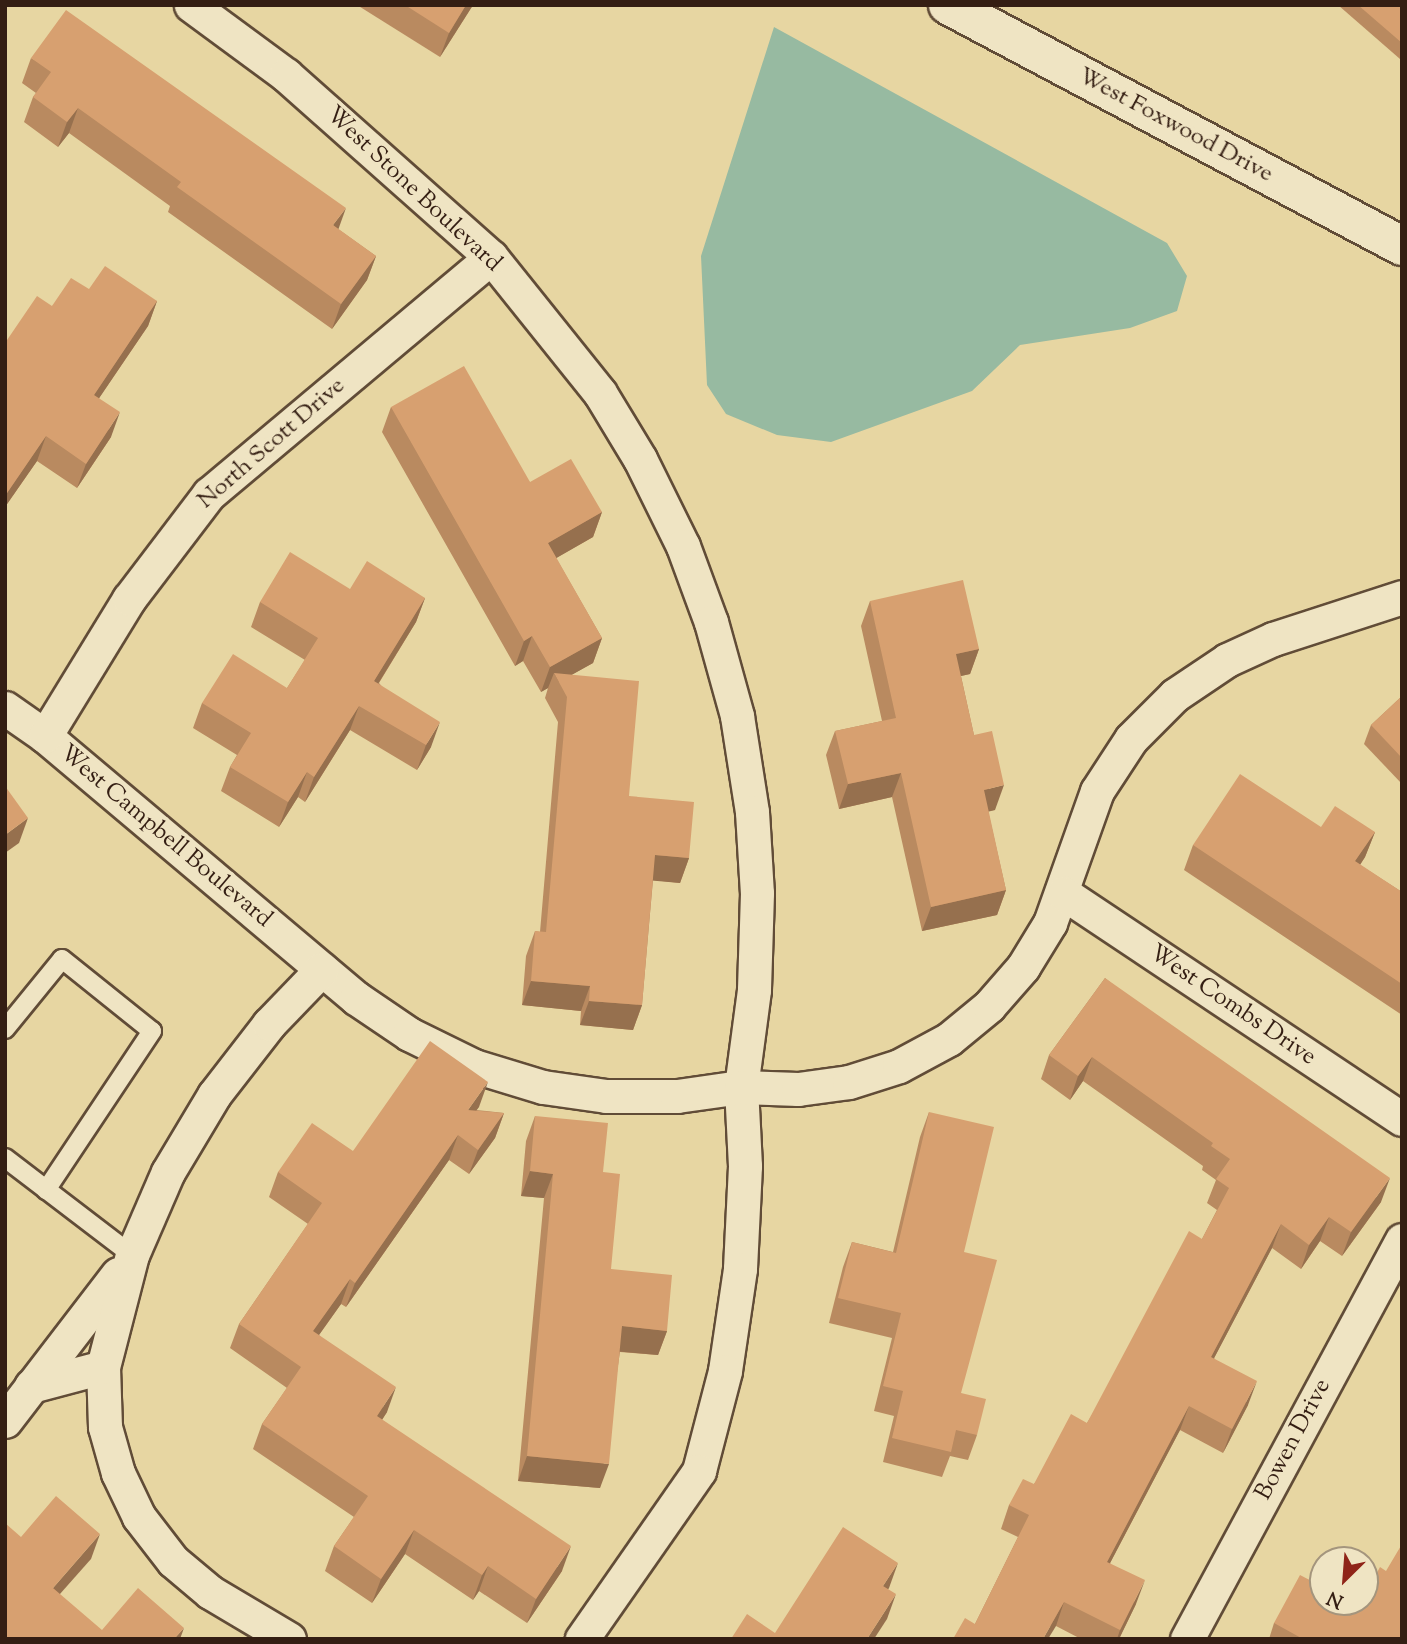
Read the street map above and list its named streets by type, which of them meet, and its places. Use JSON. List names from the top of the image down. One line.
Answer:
{"streets":{"main road":["West Foxwood Drive"],"street":["West Stone Boulevard","North Scott Drive","West Campbell Boulevard","West Combs Drive","Bowen Drive"]},"crossings":[["West Stone Boulevard","North Scott Drive"],["West Stone Boulevard","West Campbell Boulevard"],["North Scott Drive","West Campbell Boulevard"],["West Campbell Boulevard","West Combs Drive"]],"north":"bottom left"}
